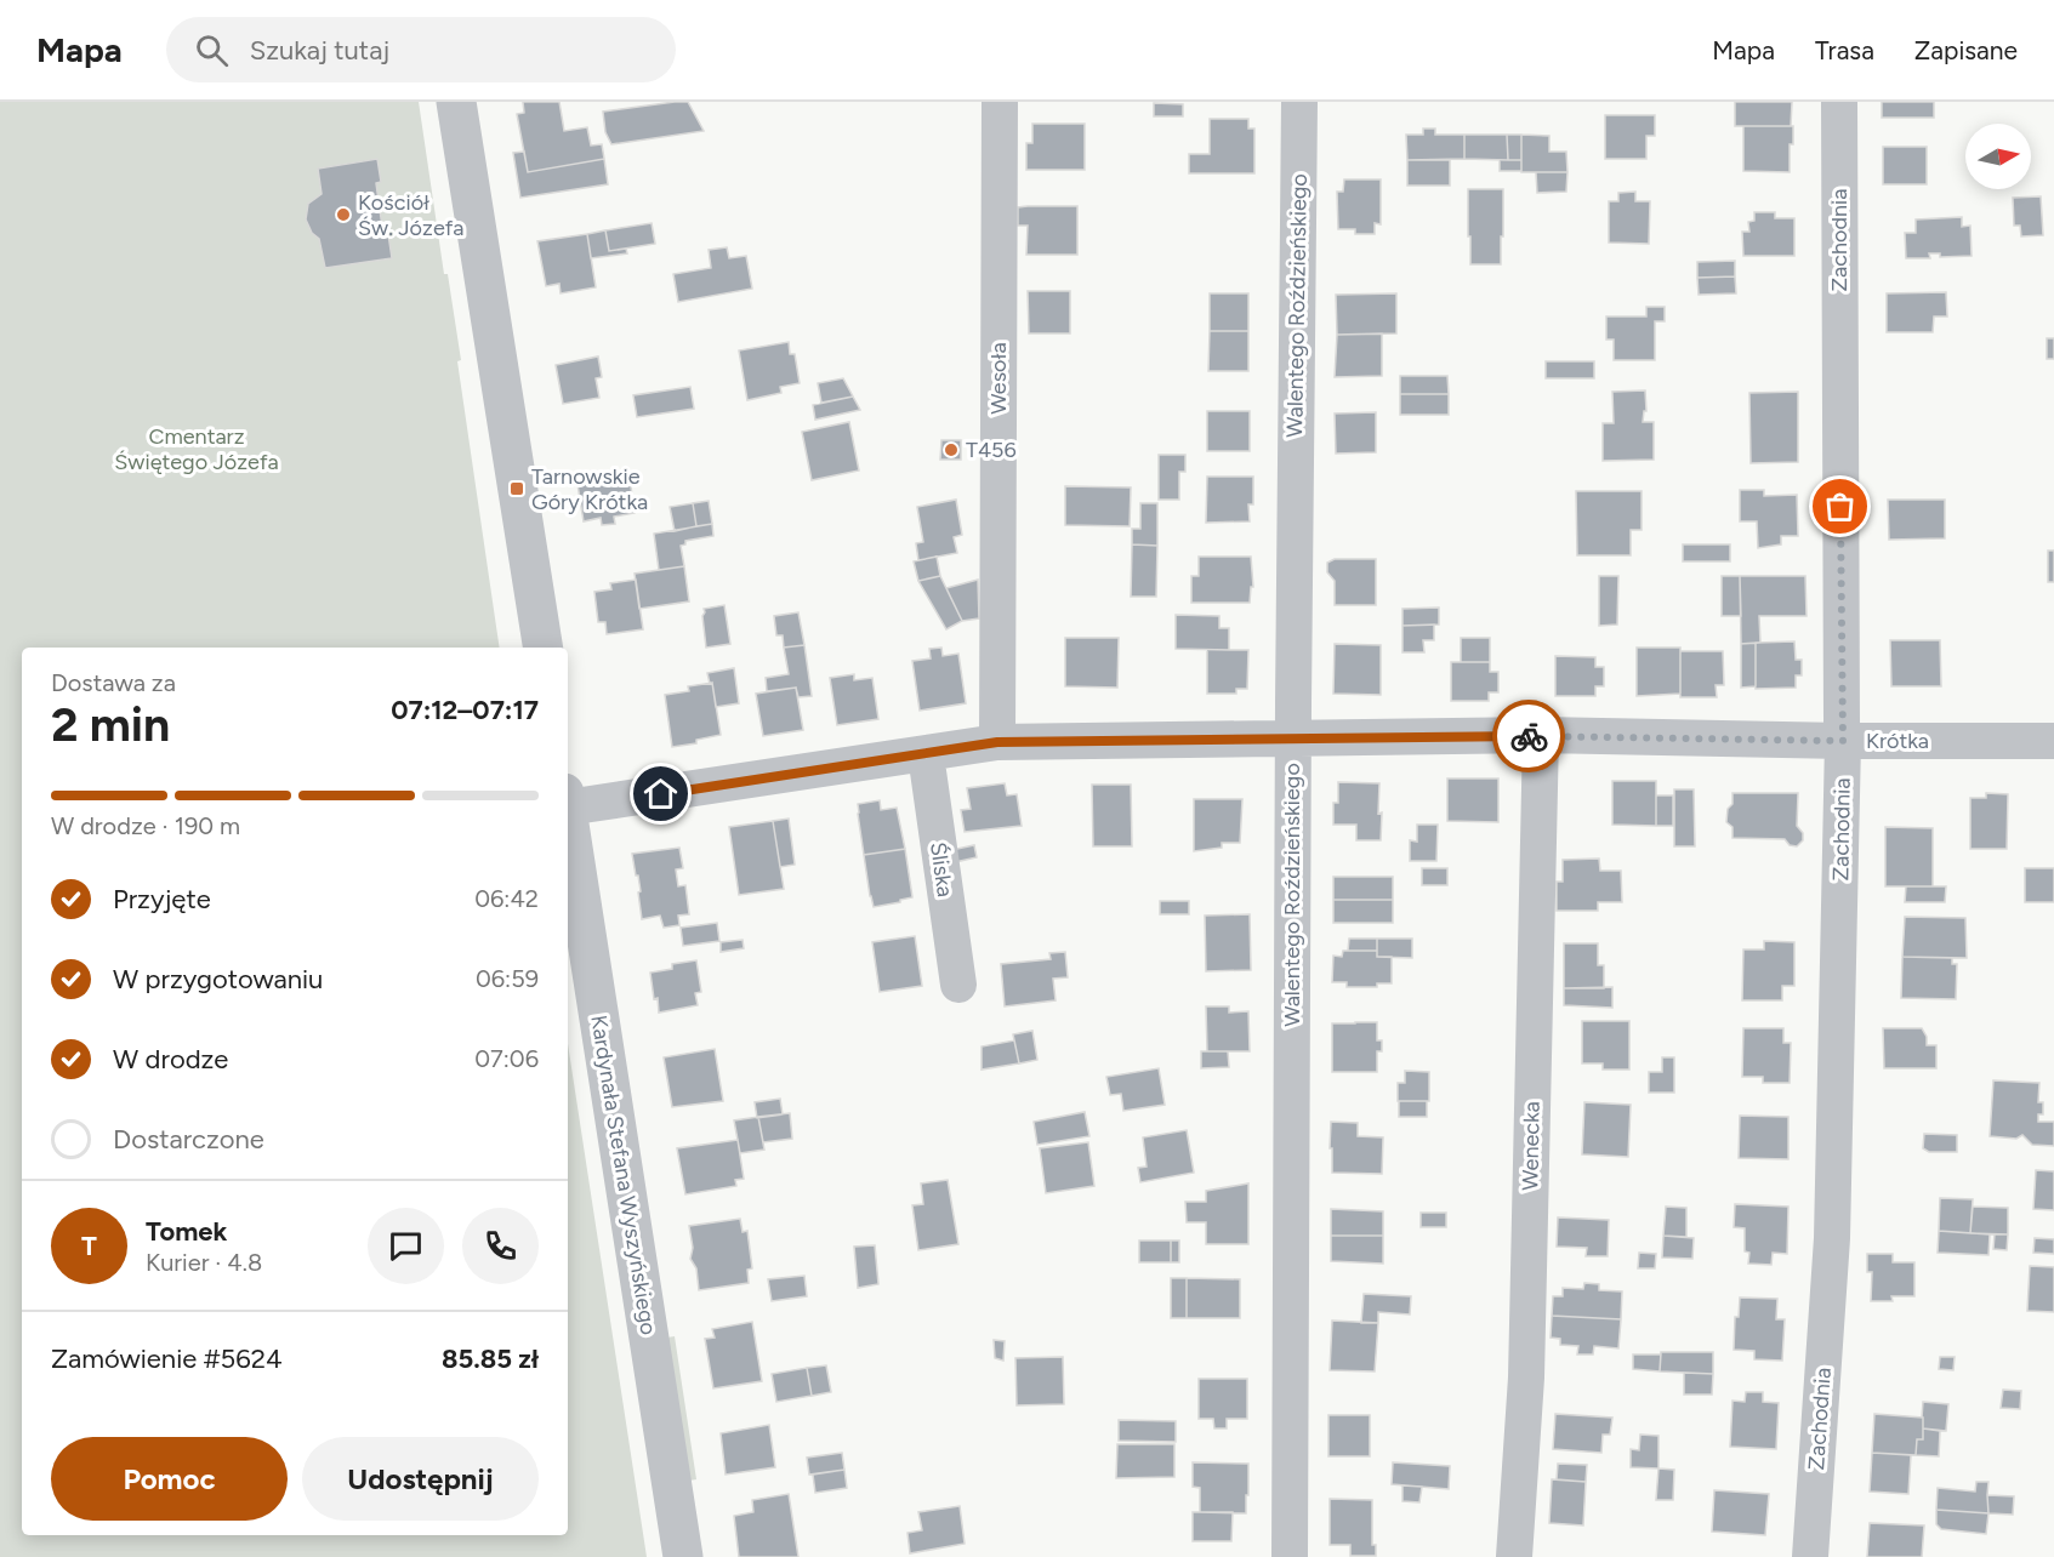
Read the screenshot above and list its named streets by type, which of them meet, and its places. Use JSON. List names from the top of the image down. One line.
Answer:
{"streets":{"street":["Zachodnia","Walentego Roździeńskiego","Wesoła","Krótka","Śliska","Wenecka","Kardynała Stefana Wyszyńskiego"]},"crossings":[["Zachodnia","Krótka"],["Walentego Roździeńskiego","Krótka"],["Wesoła","Krótka"],["Krótka","Śliska"],["Krótka","Wenecka"]],"parks":["Cmentarz Świętego Józefa"],"places":{"other":["Kościół Św. Józefa","T456"],"transit":["Tarnowskie Góry Krótka"]},"north":"right","page":{"header":"Mapa","search":"Szukaj tutaj","nav":["Mapa","Trasa","Zapisane"],"heading":["2 min","Dostawa za","07:12–07:17"],"panel":["Tomek","Kurier · 4.8","Zamówienie #5624","85.85 zł"],"bar":"W drodze · 190 m","list":[["Przyjęte","06:42"],["W przygotowaniu","06:59"],["W drodze","07:06"],"Dostarczone"],"round":"T","buttons":["Pomoc","Udostępnij"]}}
